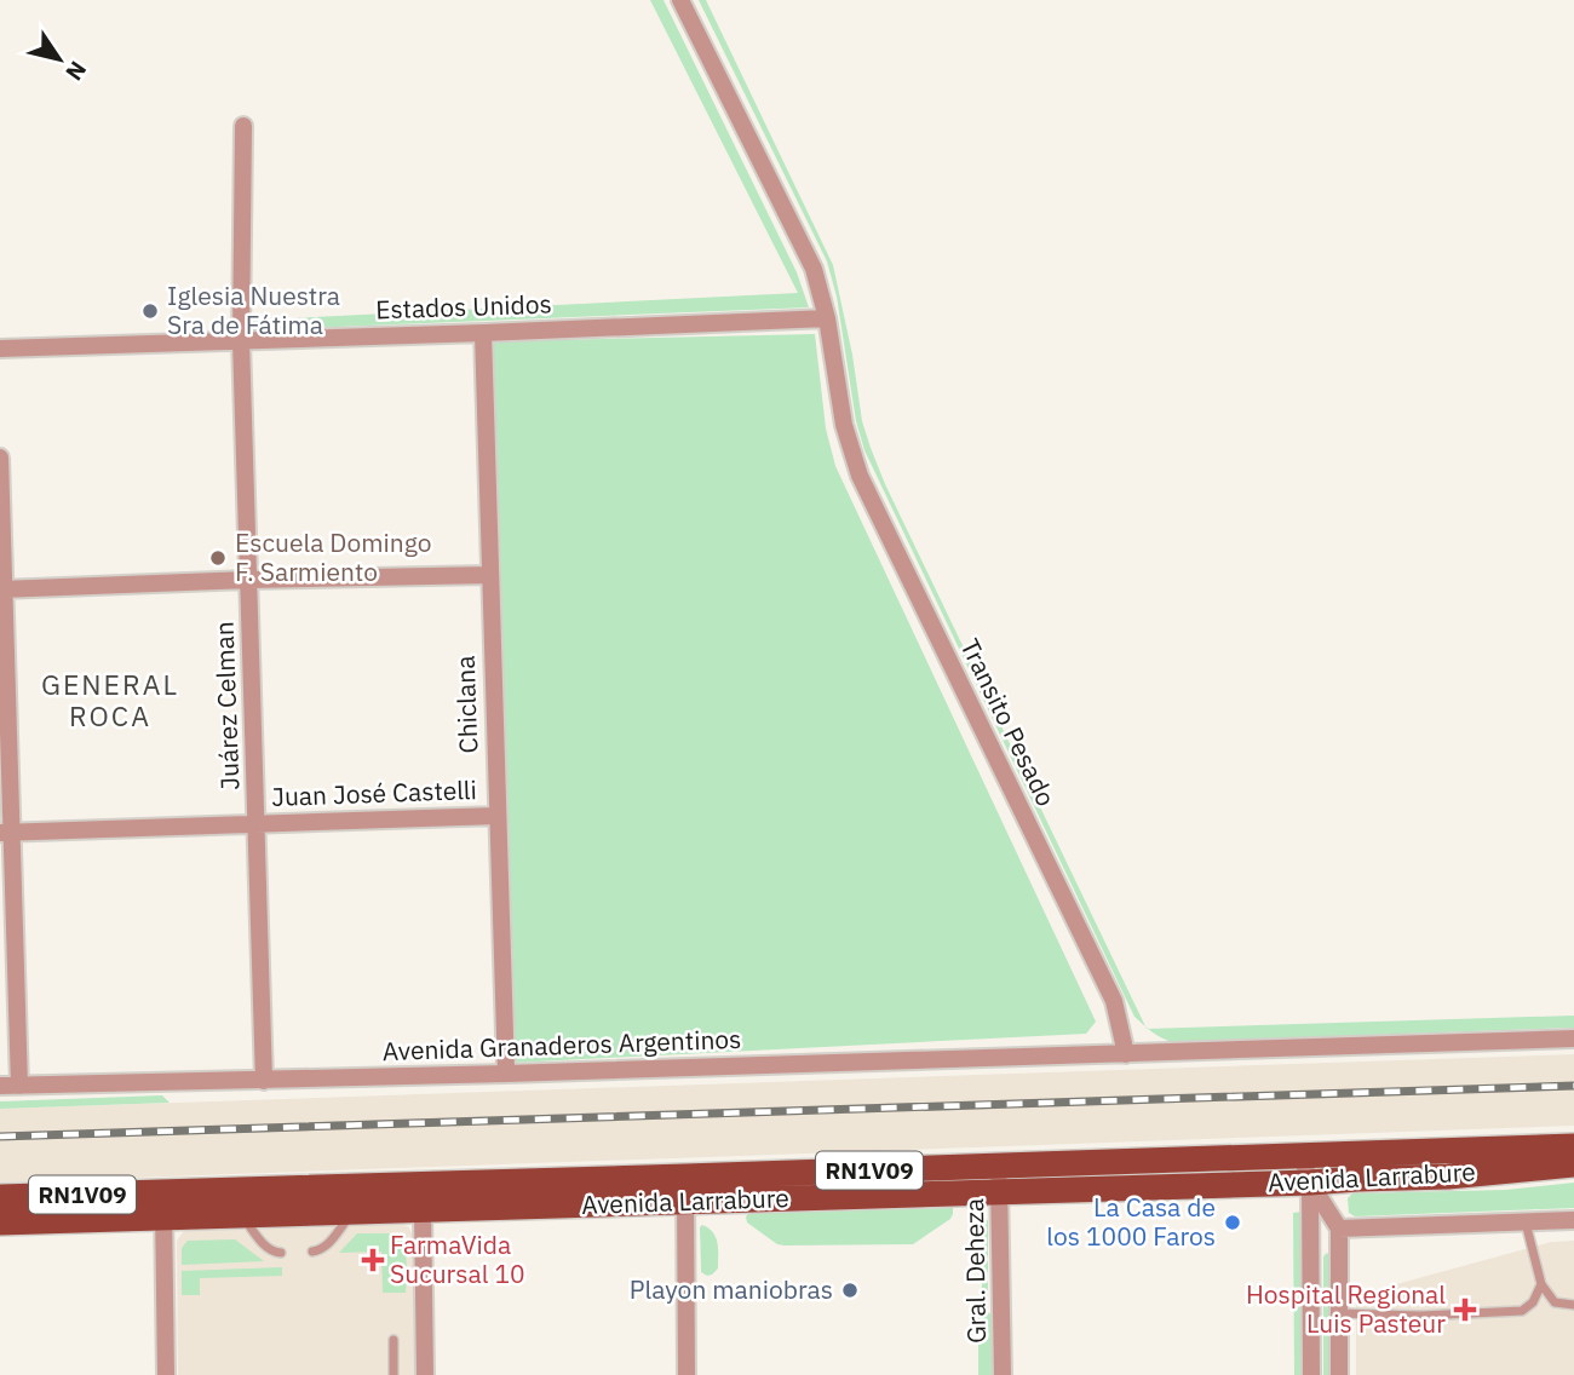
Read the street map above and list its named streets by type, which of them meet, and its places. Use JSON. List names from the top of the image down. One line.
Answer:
{"streets":{"main road":["RN1V09","Avenida Larrabure"],"street":["Estados Unidos","Chiclana","Juárez Celman","Transito Pesado","Juan José Castelli","Avenida Granaderos Argentinos","Gral. Deheza"]},"crossings":[["Estados Unidos","Chiclana"],["Estados Unidos","Juárez Celman"],["Estados Unidos","Transito Pesado"],["Chiclana","Juan José Castelli"],["Chiclana","Avenida Granaderos Argentinos"],["Juárez Celman","Juan José Castelli"],["Juárez Celman","Avenida Granaderos Argentinos"],["Transito Pesado","Avenida Granaderos Argentinos"],["Avenida Larrabure","Gral. Deheza"]],"districts":["GENERAL ROCA"],"places":{"other":["Iglesia Nuestra Sra de Fátima","Escuela Domingo F. Sarmiento","La Casa de los 1000 Faros","Playon maniobras"],"health":["FarmaVida Sucursal 10","Hospital Regional Luis Pasteur"]},"north":"bottom right"}
